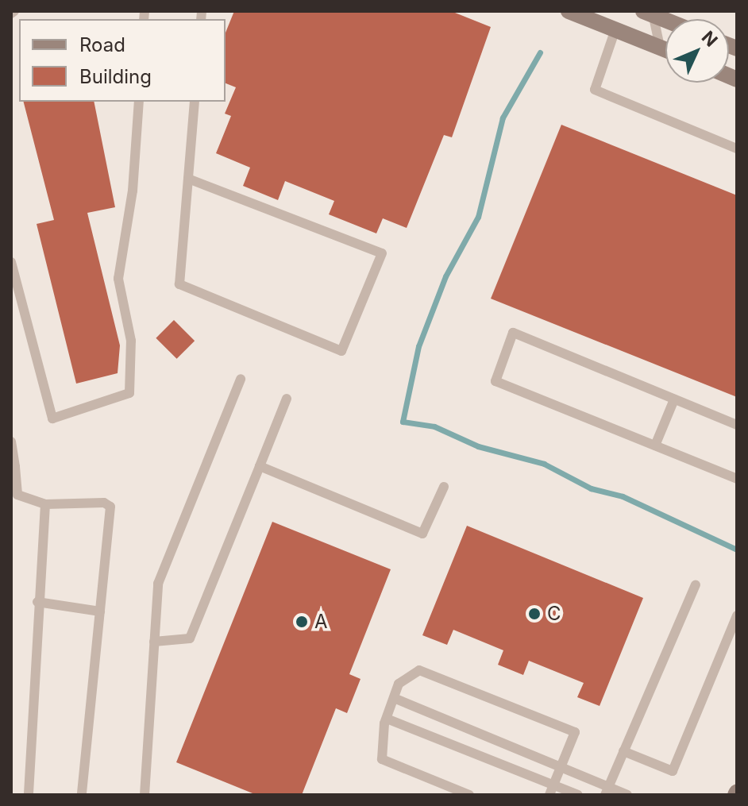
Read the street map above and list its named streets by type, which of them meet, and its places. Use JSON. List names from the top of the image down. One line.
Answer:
{"places":["C","A"],"legend":["Road","Building"],"north":"top right"}
